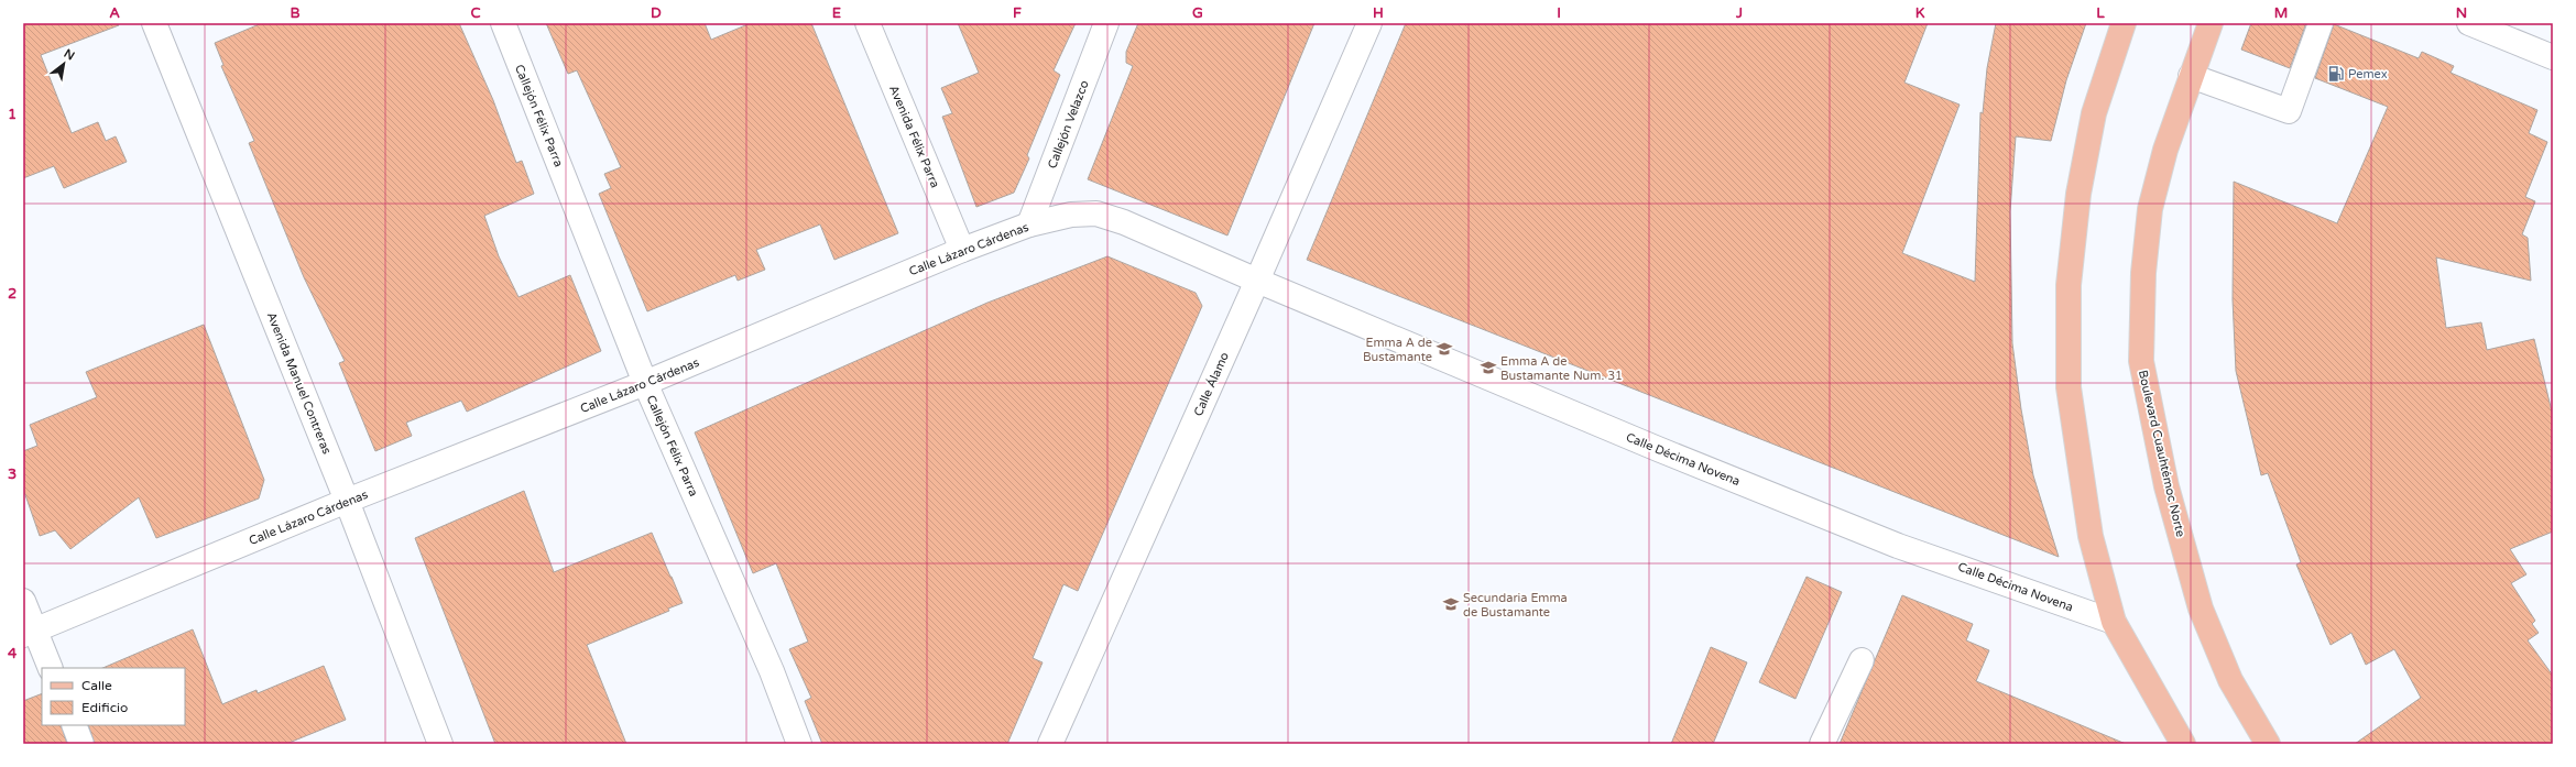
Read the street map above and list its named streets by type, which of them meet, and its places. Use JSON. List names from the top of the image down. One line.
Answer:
{"streets":{"main road":["Boulevard Cuauhtémoc Norte"],"street":["Callejón Félix Parra","Callejón Velazco","Avenida Félix Parra","Calle Lázaro Cárdenas","Avenida Manuel Contreras","Calle Álamo","Calle Décima Novena"]},"crossings":[["Callejón Félix Parra","Calle Lázaro Cárdenas"],["Callejón Velazco","Calle Lázaro Cárdenas"],["Avenida Félix Parra","Calle Lázaro Cárdenas"],["Calle Lázaro Cárdenas","Avenida Manuel Contreras"],["Calle Lázaro Cárdenas","Calle Álamo"],["Calle Lázaro Cárdenas","Calle Décima Novena"],["Calle Álamo","Calle Décima Novena"]],"places":{"fuel station":["Pemex"],"school or university":["Emma A de Bustamante","Emma A de Bustamante Num. 31","Secundaria Emma de Bustamante"]},"legend":["Calle","Edificio"],"north":"top right","grid":{"columns":["A","B","C","D","E","F","G","H","I","J","K","L","M","N"],"rows":["1","2","3","4"]}}
